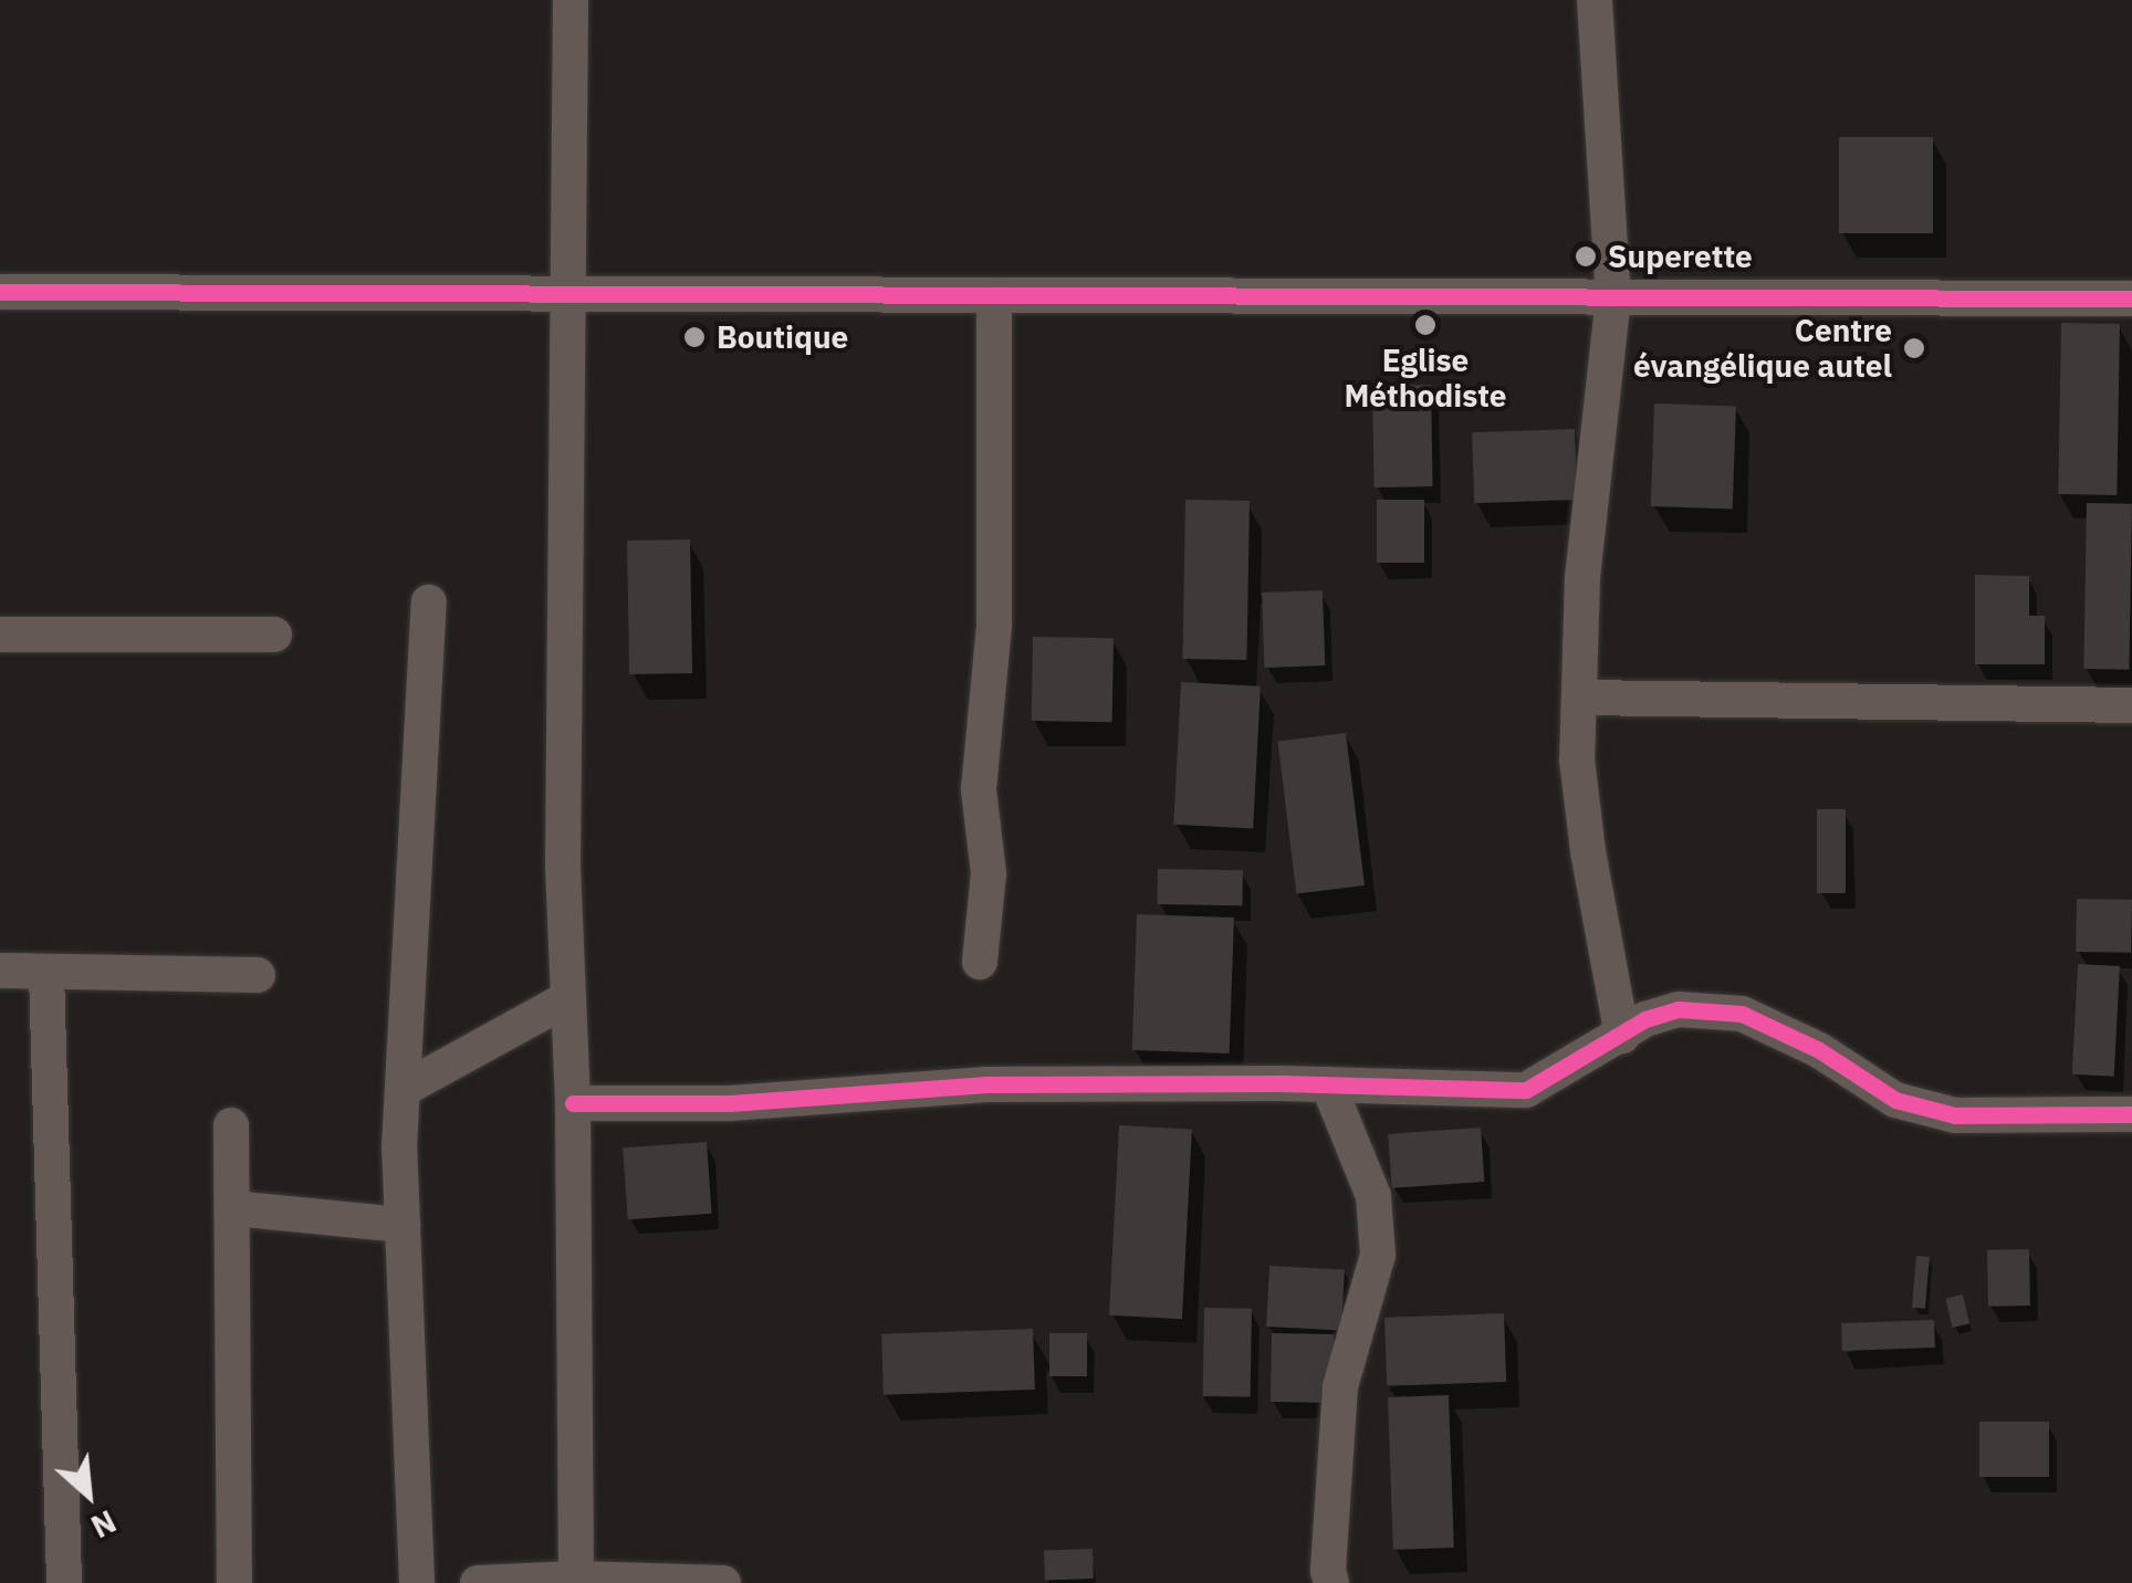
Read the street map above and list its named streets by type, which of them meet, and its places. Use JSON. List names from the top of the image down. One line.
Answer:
{"places":["Superette","Eglise Méthodiste","Boutique","Centre évangélique autel"],"north":"bottom right"}
